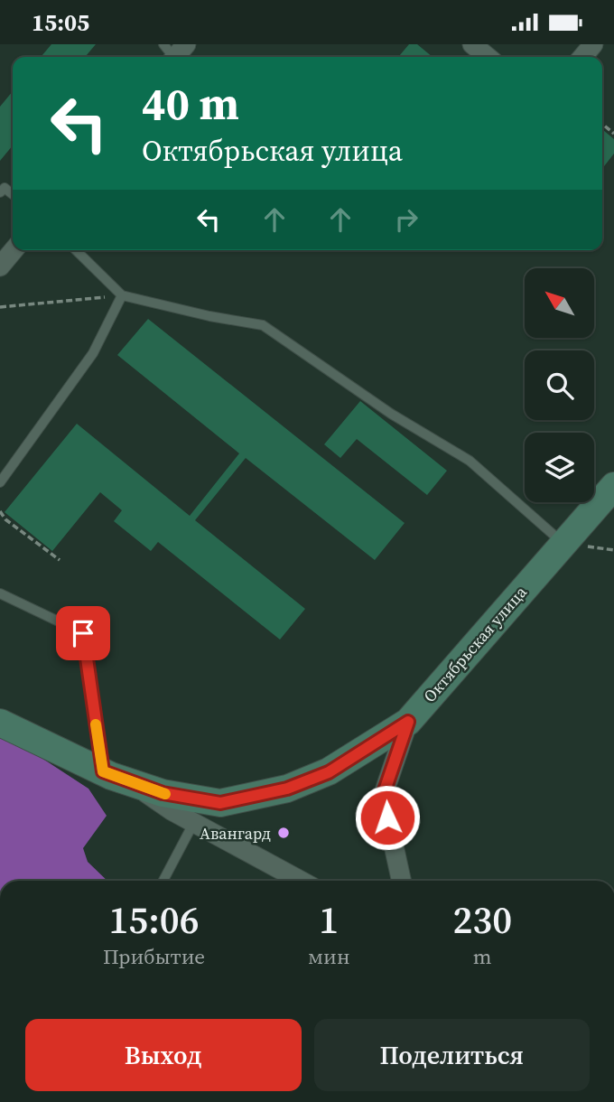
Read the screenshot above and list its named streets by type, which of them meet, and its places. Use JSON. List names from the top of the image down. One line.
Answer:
{"streets":{"main road":["Октябрьская улица"]},"places":["Авангард"],"north":"top left","page":{"status":"15:05","turn":["40 m","Октябрьская улица"],"eta":["15:06","Прибытие","1","мин","230","m"],"buttons":["Выход","Поделиться"]}}
